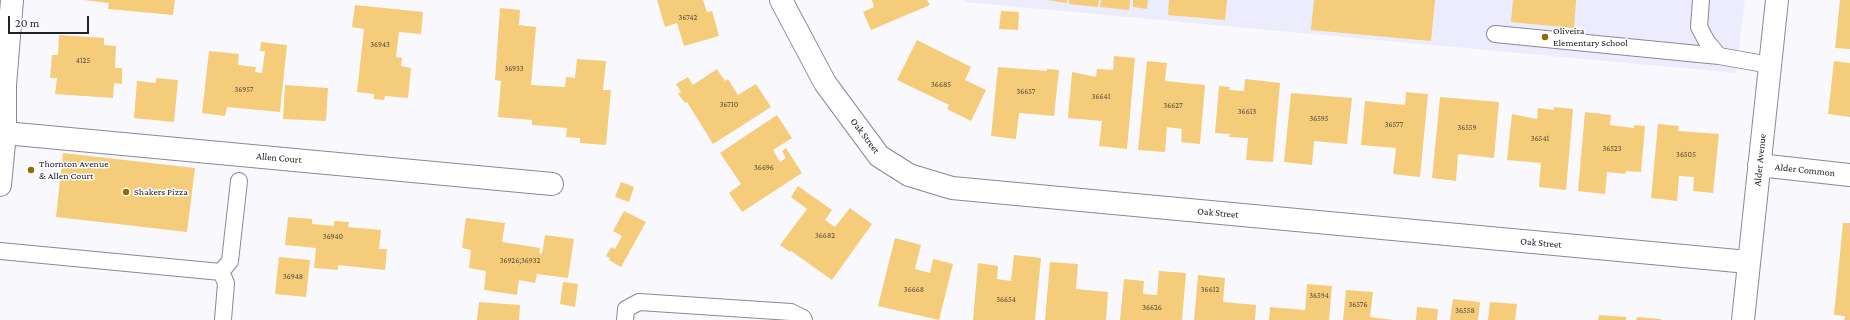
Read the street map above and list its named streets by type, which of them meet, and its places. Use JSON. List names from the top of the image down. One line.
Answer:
{"streets":{"street":["Oak Street","Allen Court","Alder Avenue","Alder Common"]},"crossings":[["Oak Street","Alder Avenue"],["Alder Avenue","Alder Common"]],"places":["Oliveira Elementary School","Thornton Avenue & Allen Court","Shakers Pizza"],"house_numbers":["36742","36943","4125","36933","36685","36957","36657","36641","36710","36627","36613","36595","36577","36559","36541","36523","36505","36696","36682","36940","36926;36932","36948","36668","36612","36594","36654","36576","36626","36558"],"scale_bar":"20 m"}
